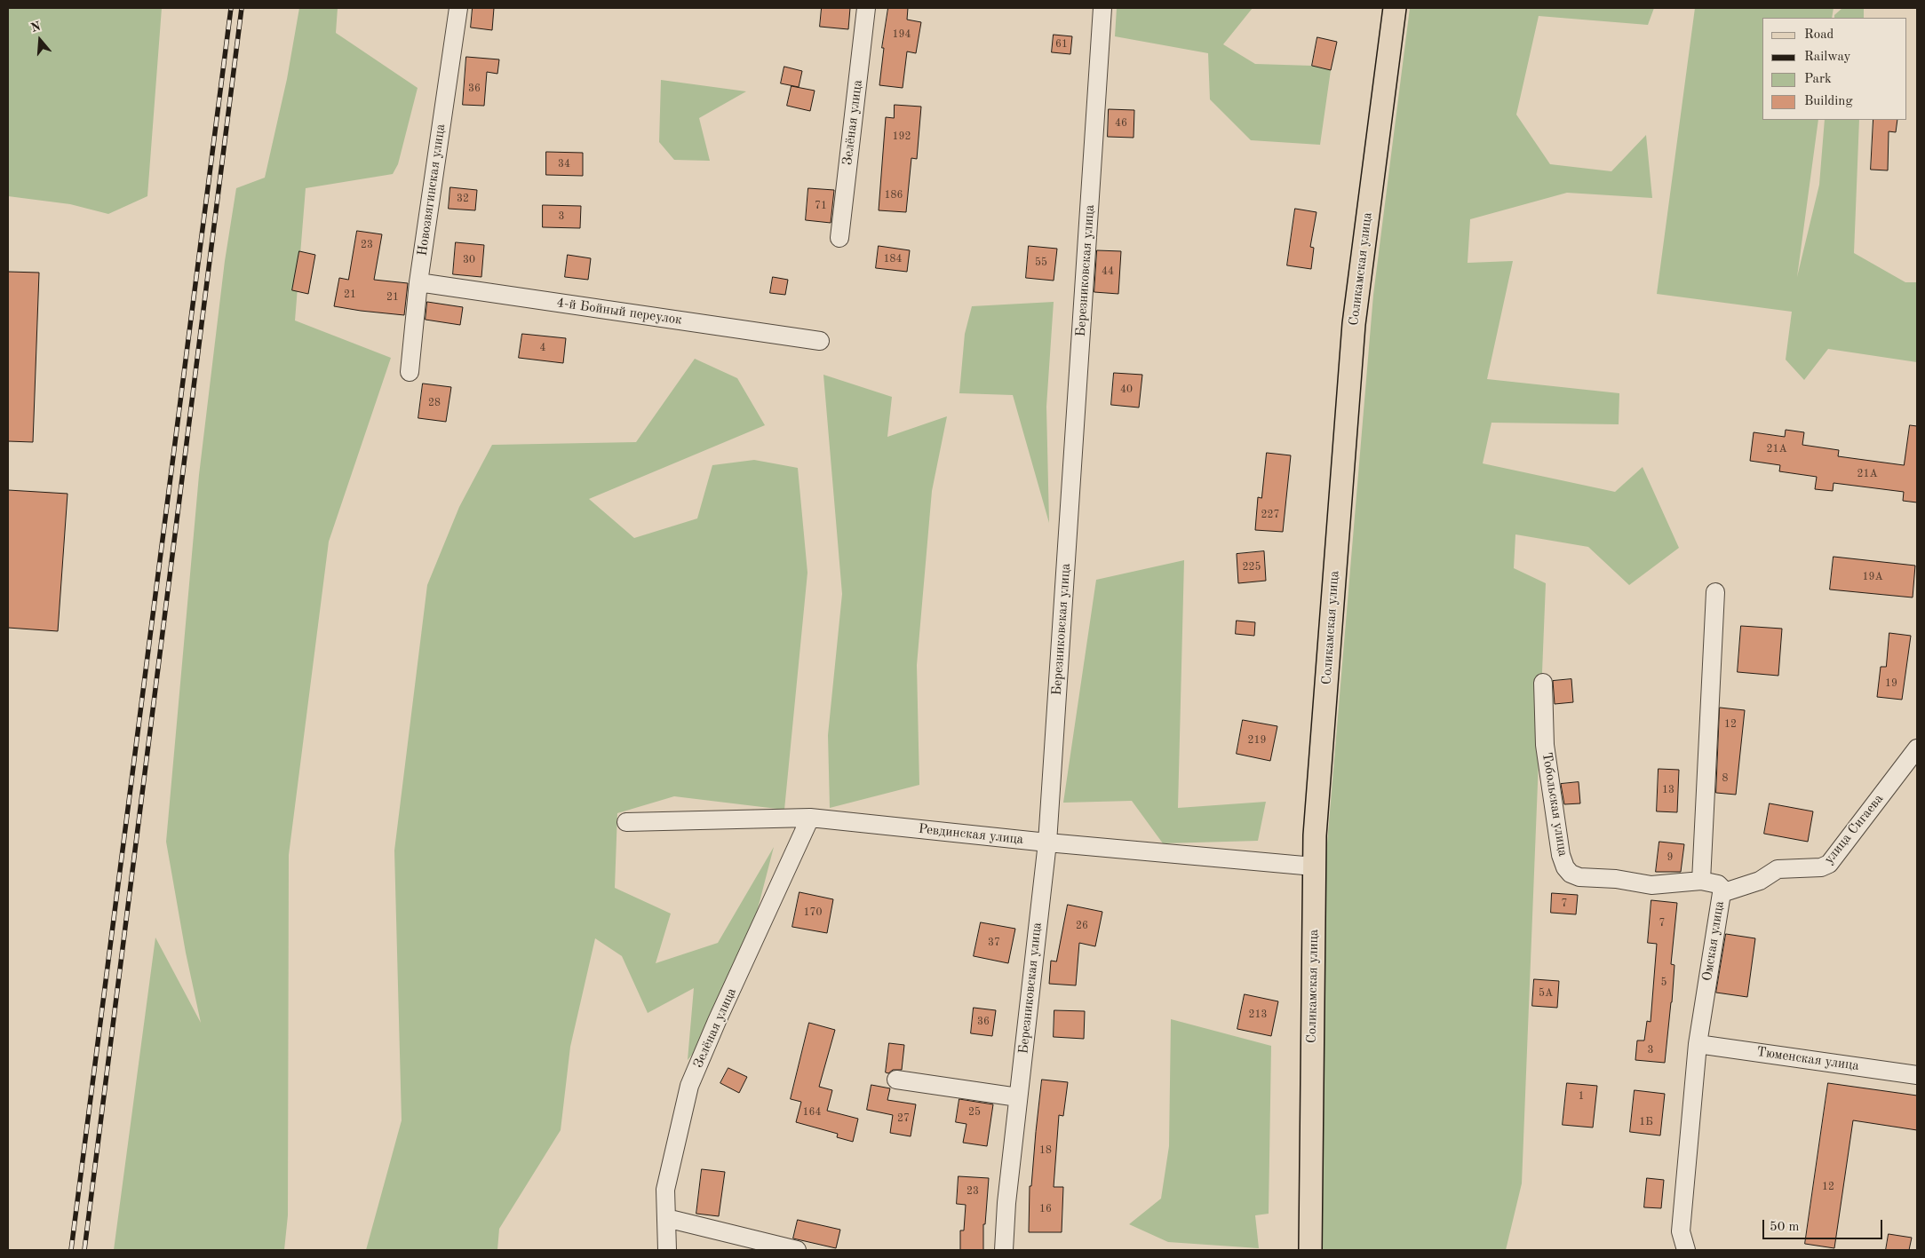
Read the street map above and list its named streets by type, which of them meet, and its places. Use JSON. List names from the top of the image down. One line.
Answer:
{"streets":{"main road":["Соликамская улица"],"street":["Зелёная улица","Новозвягинская улица","Березниковская улица","4-й Бойный переулок","Тобольская улица","улица Сигаева","Ревдинская улица","Омская улица","Тюменская улица"]},"crossings":[["Зелёная улица","Ревдинская улица"],["Новозвягинская улица","4-й Бойный переулок"],["Соликамская улица","Ревдинская улица"],["Березниковская улица","Ревдинская улица"],["Тобольская улица","Омская улица"],["улица Сигаева","Омская улица"],["Омская улица","Тюменская улица"]],"house_numbers":["194","61","36","46","192","34","186","32","71","3","23","184","30","55","44","21","21","4","40","28","21А","21А","227","225","19А","19","12","219","8","13","9","7","170","7","26","37","5","5А","213","36","3","1","164","25","27","1Б","18","12","23","16"],"legend":["Road","Railway","Park","Building"],"scale_bar":"50 m","north":"top"}
